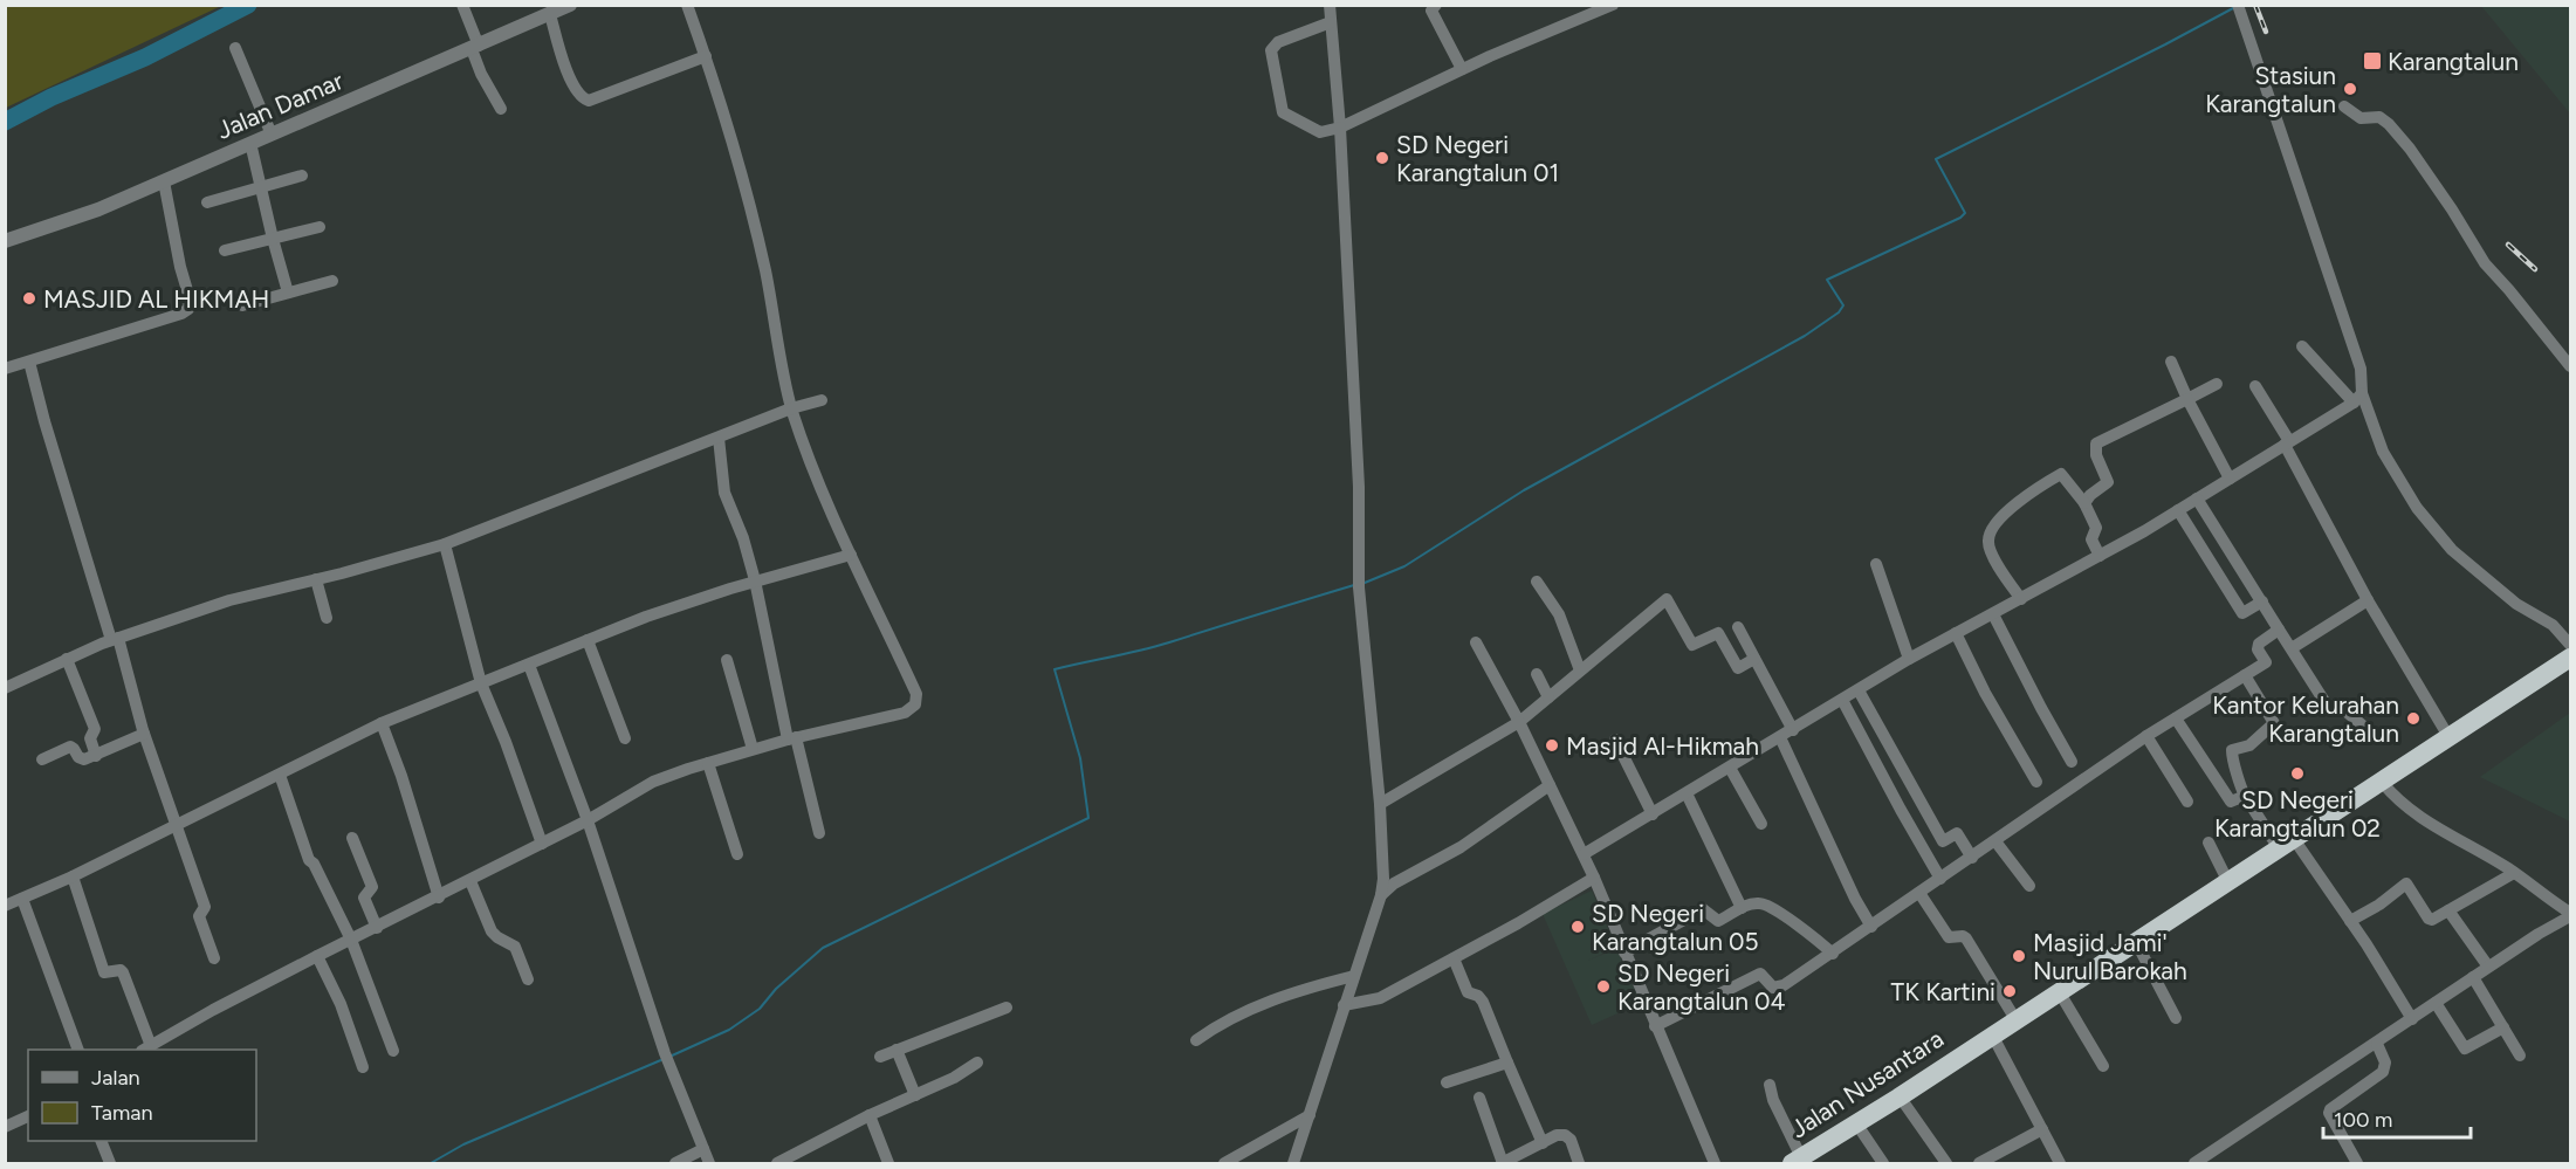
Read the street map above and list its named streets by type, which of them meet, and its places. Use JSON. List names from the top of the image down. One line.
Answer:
{"streets":{"highway":["Jalan Nusantara"],"street":["Jalan Damar"]},"places":{"transit":["Karangtalun"],"other":["Stasiun Karangtalun","SD Negeri Karangtalun 01","MASJID AL HIKMAH","Kantor Kelurahan Karangtalun","Masjid Al-Hikmah","SD Negeri Karangtalun 02","SD Negeri Karangtalun 05","Masjid Jami' Nurul Barokah","SD Negeri Karangtalun 04","TK Kartini"]},"legend":["Jalan","Taman"],"scale_bar":"100 m"}
